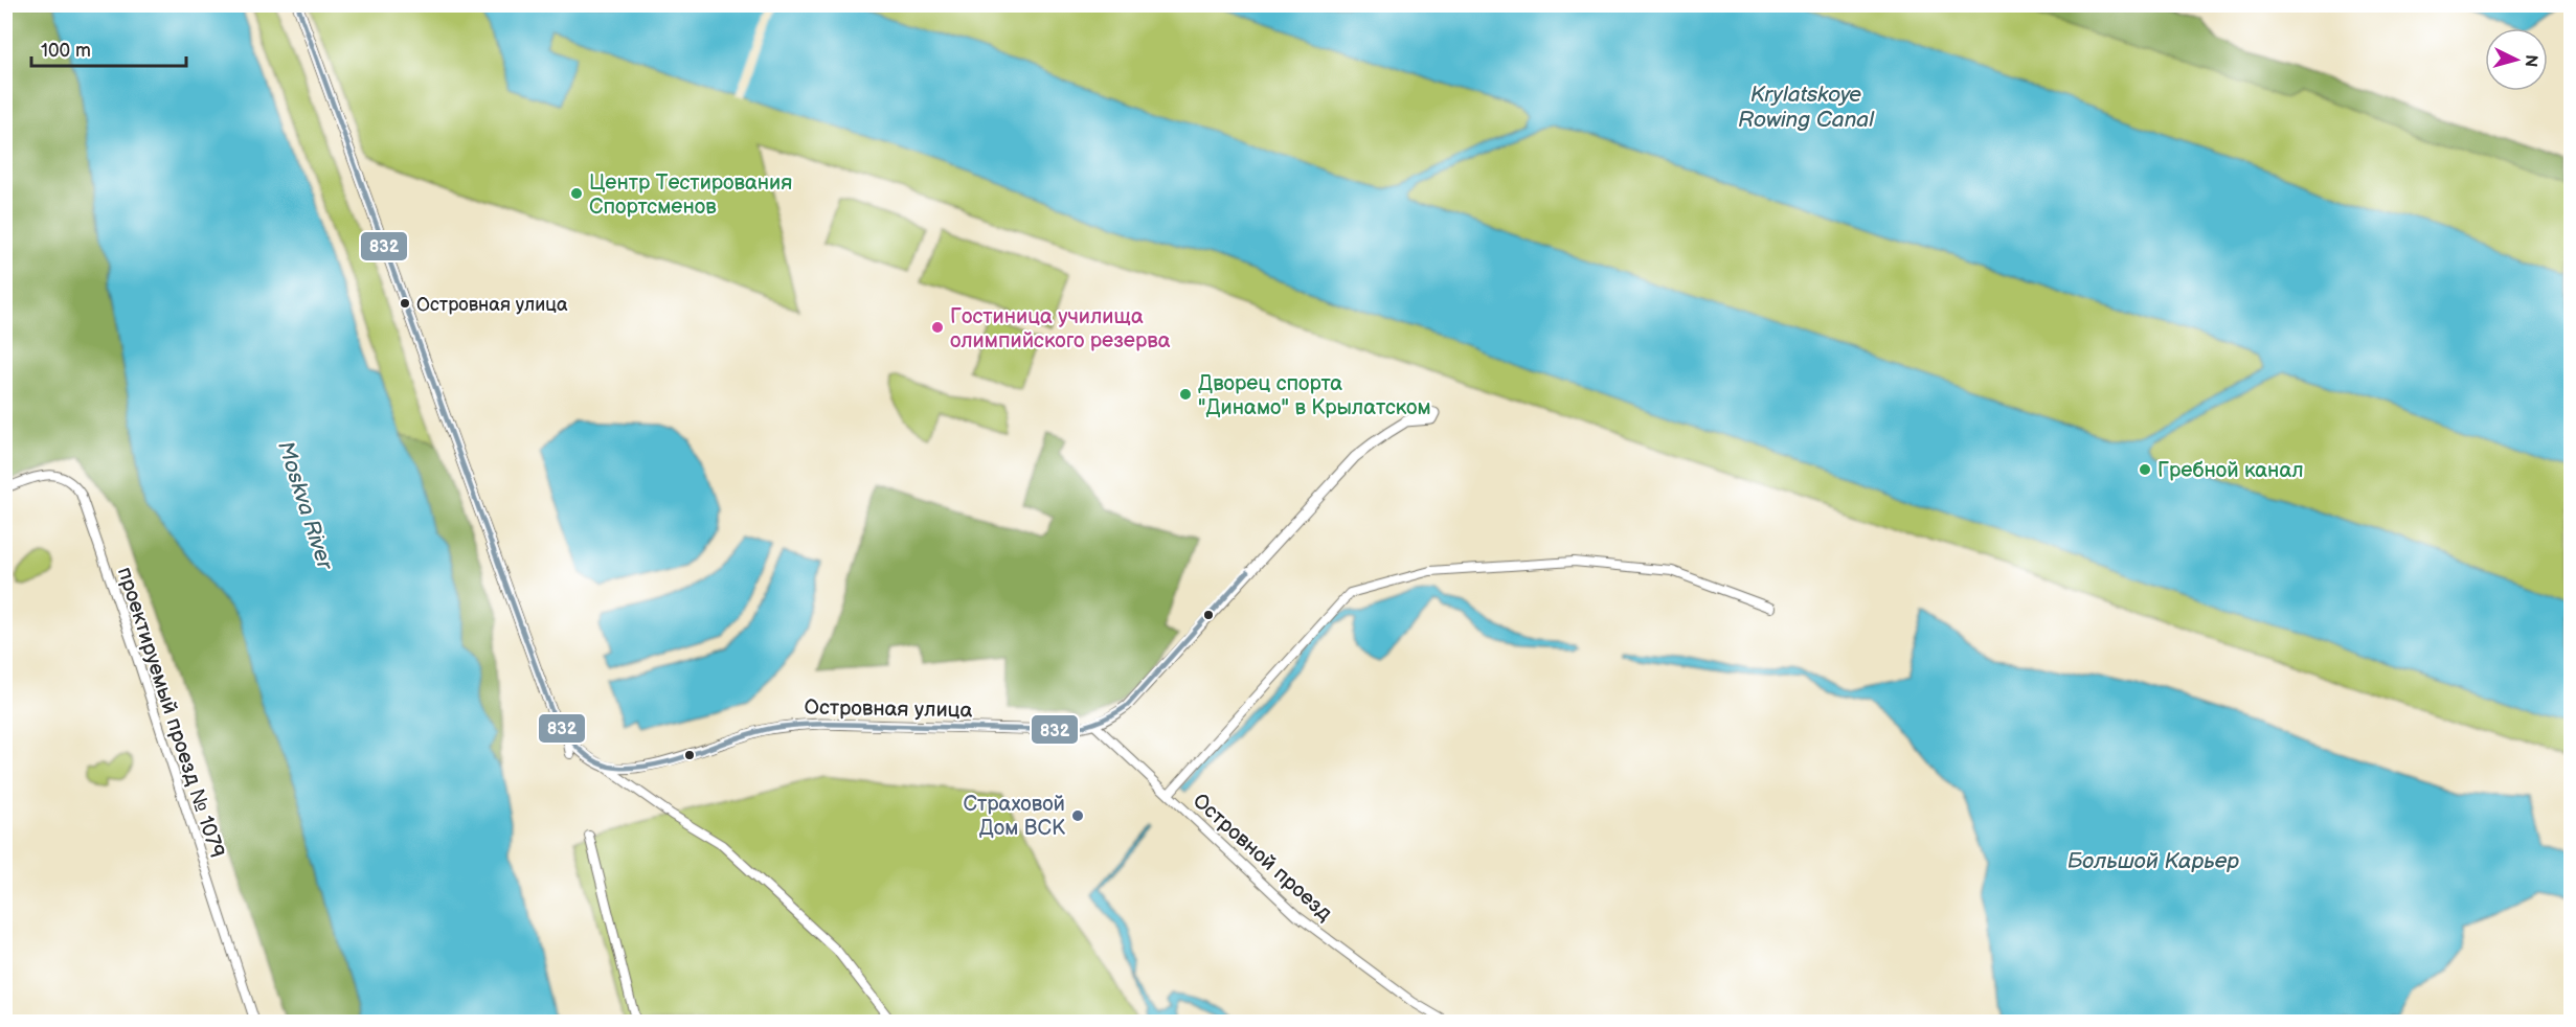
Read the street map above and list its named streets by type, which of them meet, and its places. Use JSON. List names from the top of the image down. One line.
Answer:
{"streets":{"street":["Островная улица","проектируемый проезд № 1079","Островной проезд"]},"crossings":[["Островная улица","Островной проезд"]],"water":["Krylatskoye Rowing Canal","Moskva River","Большой Карьер"],"places":["Центр Тестирования Спортсменов","Островная улица","Гостиница училища олимпийского резерва","Дворец спорта \"Динамо\" в Крылатском","Гребной канал","Страховой Дом ВСК"],"lines":["transit line 832"],"scale_bar":"100 m","north":"right"}
